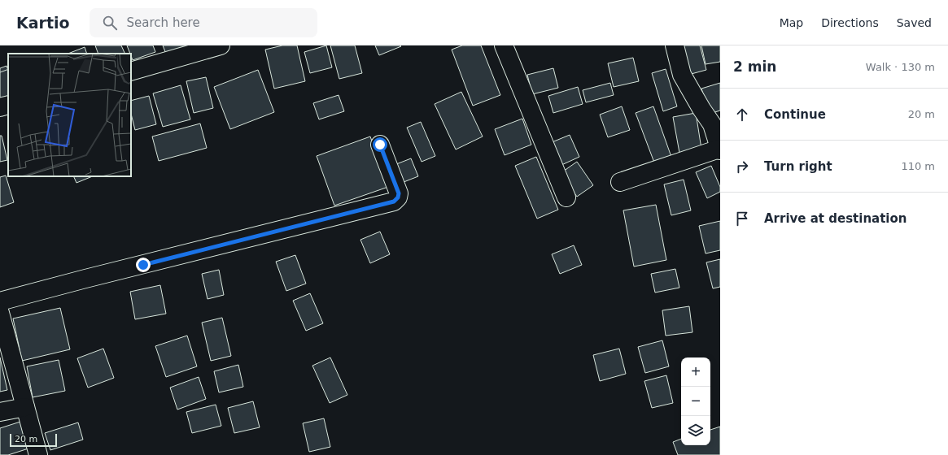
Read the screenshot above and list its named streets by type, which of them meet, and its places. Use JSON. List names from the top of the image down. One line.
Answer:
{"scale_bar":"20 m","page":{"header":"Kartio","search":"Search here","nav":["Map","Directions","Saved"],"heading":["2 min","Walk · 130 m"],"list":[["Continue","20 m"],["Turn right","110 m"],"Arrive at destination"],"map_buttons":["+","−"],"scale":"20 m"}}
